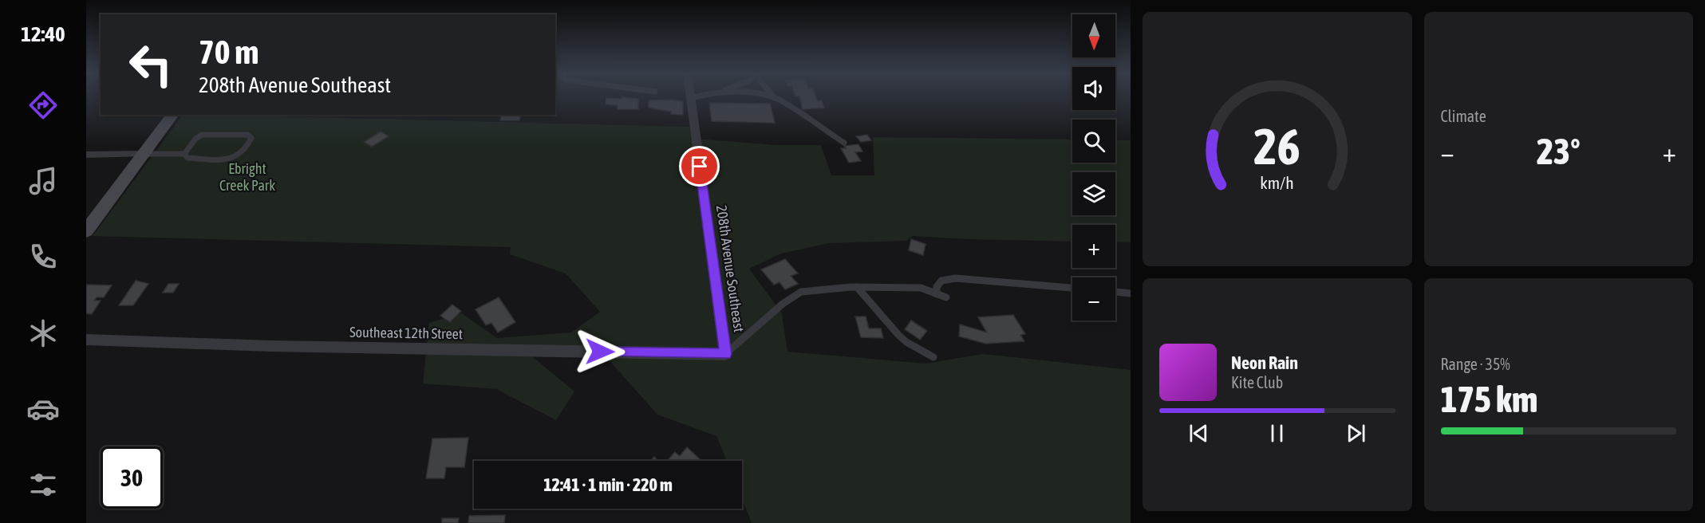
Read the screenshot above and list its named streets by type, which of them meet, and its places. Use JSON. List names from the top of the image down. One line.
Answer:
{"streets":{"street":["208th Avenue Southeast","Southeast 12th Street"]},"crossings":[["208th Avenue Southeast","Southeast 12th Street"]],"parks":["Ebright Creek Park"],"north":"bottom","page":{"tabs":"12:40","tile":["Climate",["Range · 35%","175 km"]],"map_buttons":["+","−"],"turn":["70 m","208th Avenue Southeast"],"heat":["−","23°","+"],"song":["Neon Rain","Kite Club"],"limit":"30","trip":"12:41 · 1 min · 220 m","gauge":["26","km/h"]}}
